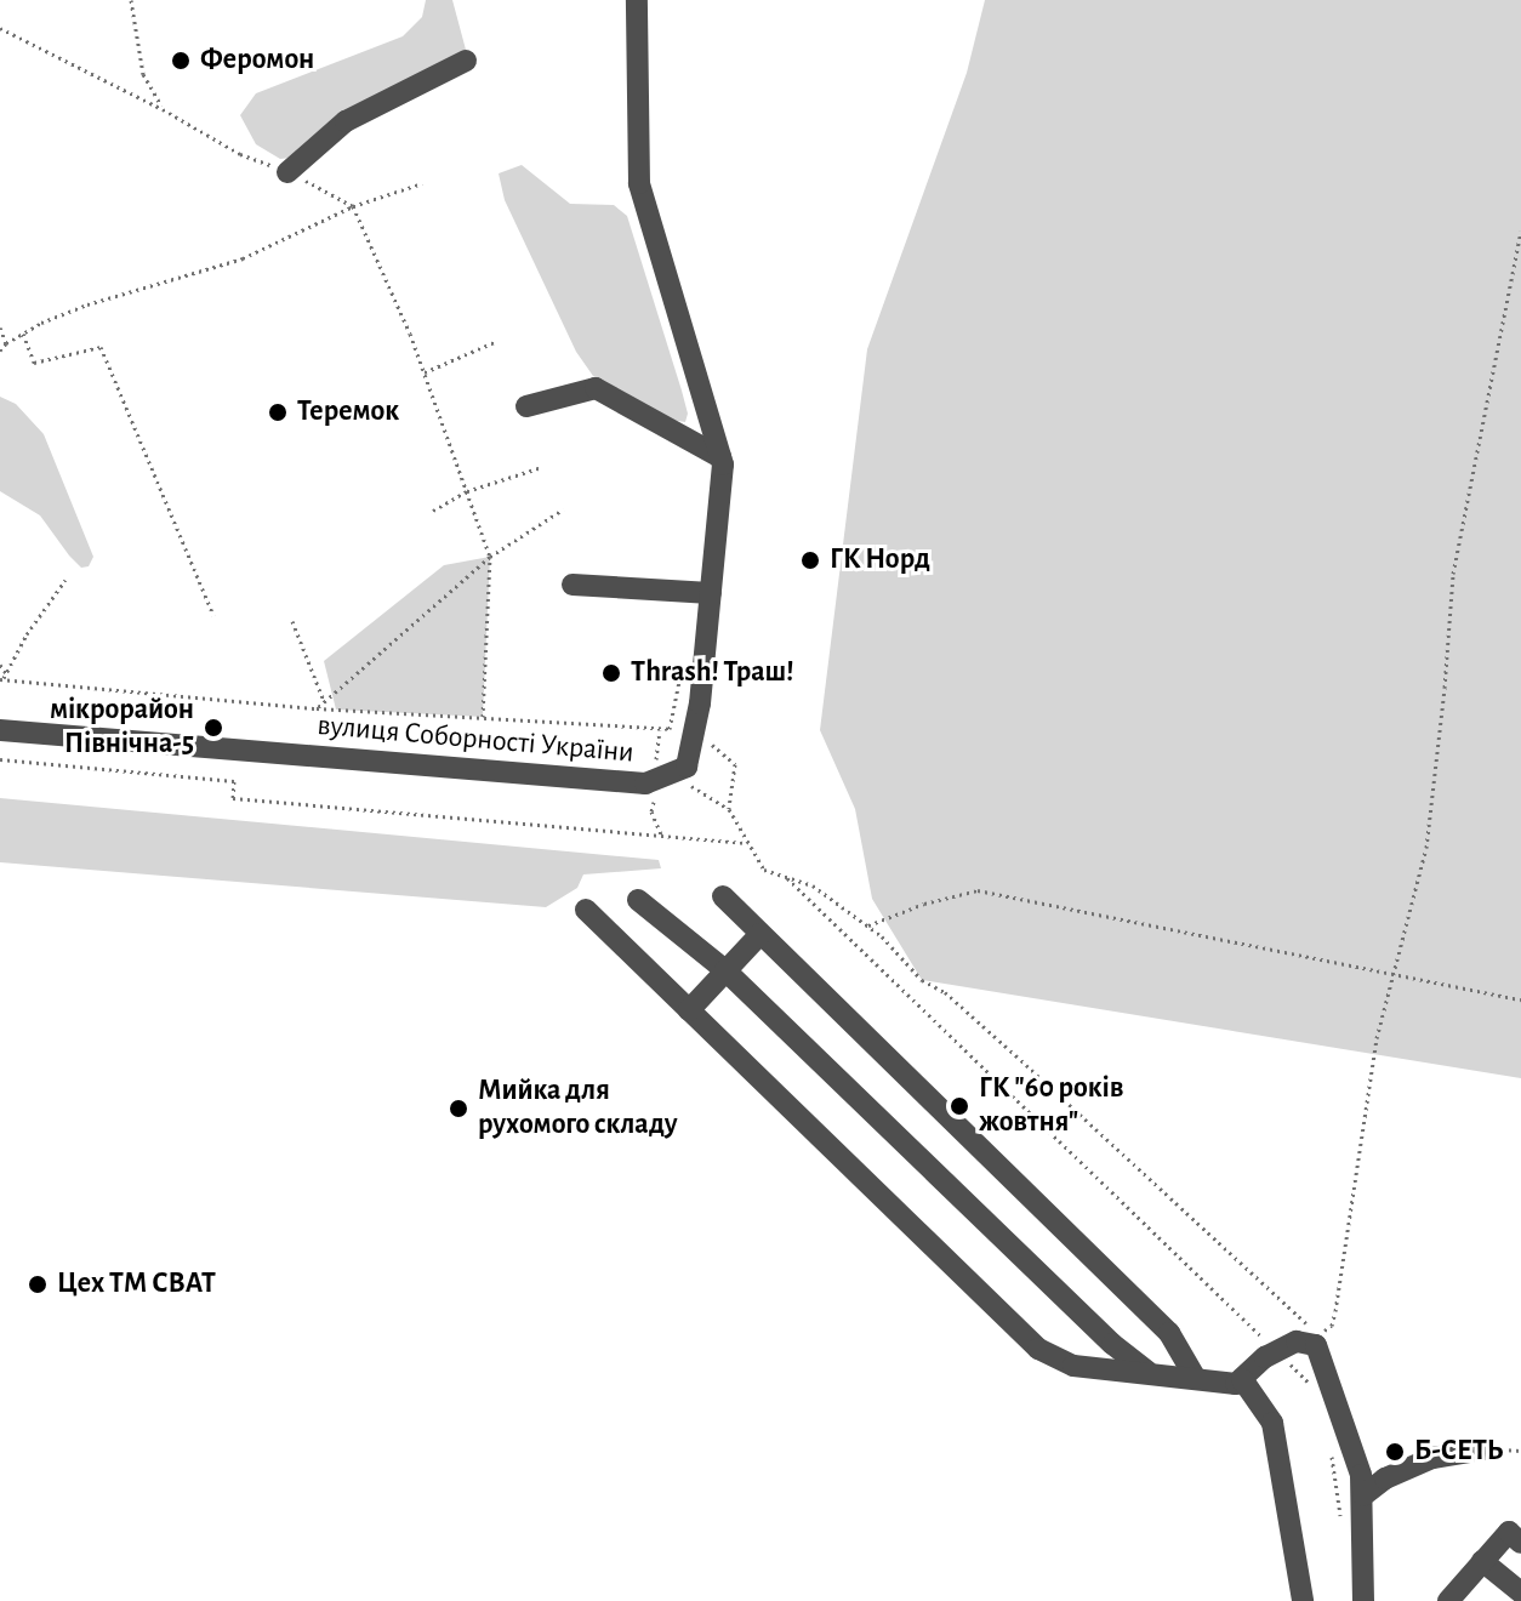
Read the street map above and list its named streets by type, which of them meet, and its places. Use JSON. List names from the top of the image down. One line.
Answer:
{"streets":{"street":["вулиця Соборності України"]},"places":["Феромон","Теремок","ГК Норд","Thrash! Траш!","мікрорайон Північна-5","ГК \"60 років жовтня\"","Мийка для рухомого складу","Цех ТМ СВАТ","Б-СЕТЬ"]}
